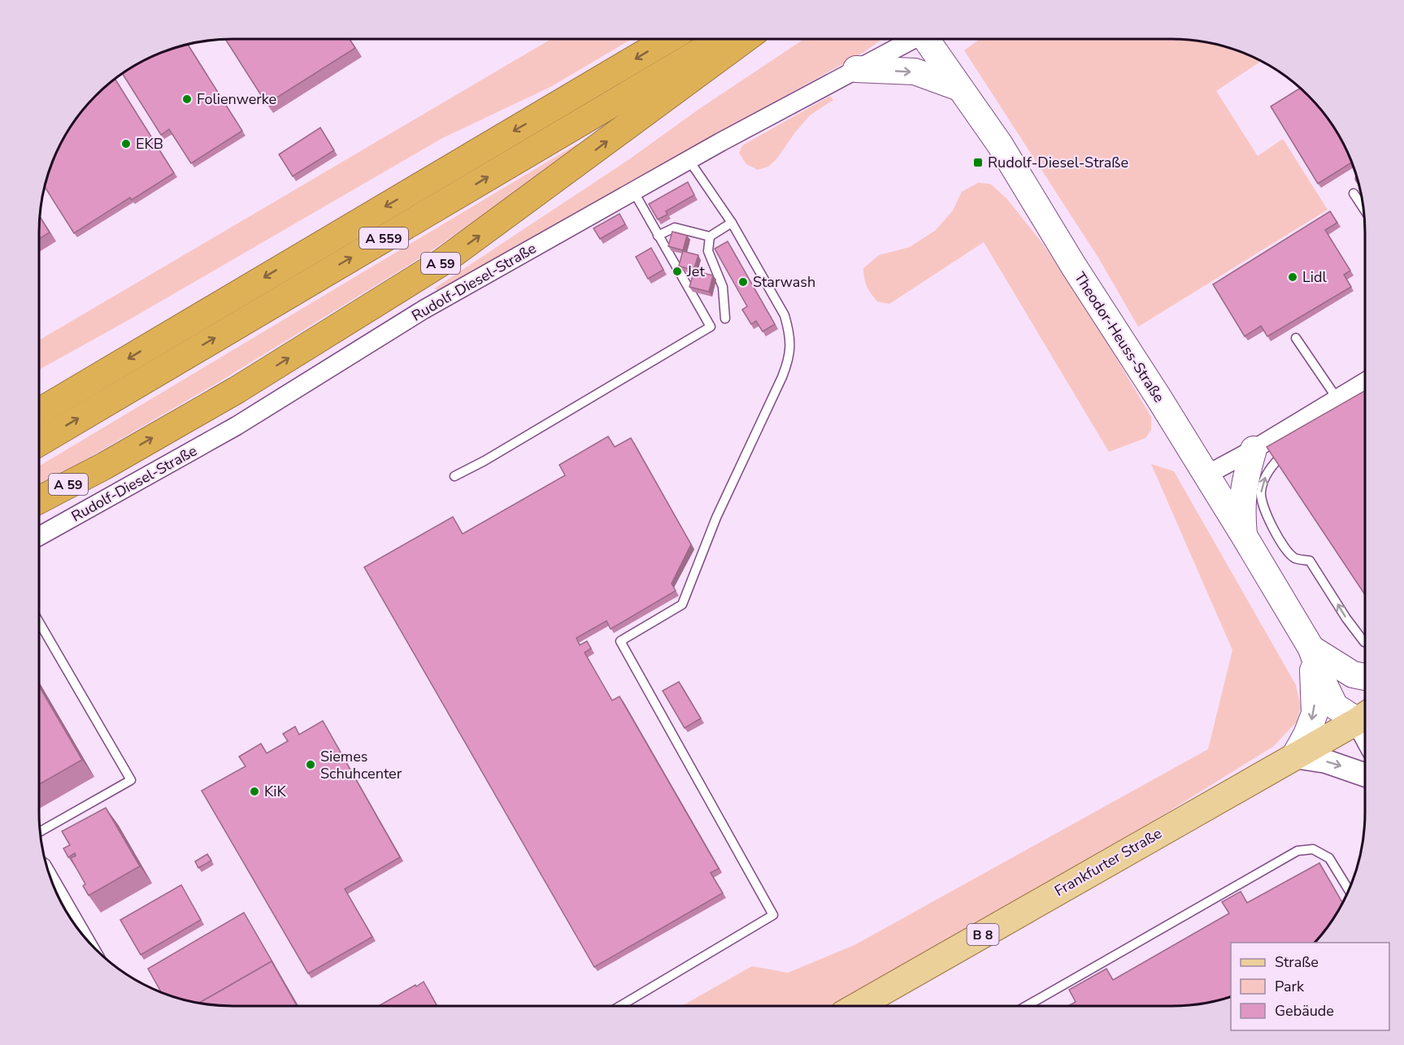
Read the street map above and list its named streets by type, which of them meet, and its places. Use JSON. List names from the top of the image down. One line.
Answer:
{"streets":{"highway":["A 559","A 59"],"main road":["Theodor-Heuss-Straße","Frankfurter Straße","B 8"],"street":["Rudolf-Diesel-Straße"]},"places":{"other":["Folienwerke","EKB","Jet","Lidl","Starwash","Siemes Schuhcenter","KiK"],"transit":["Rudolf-Diesel-Straße"]},"legend":["Straße","Park","Gebäude"]}
